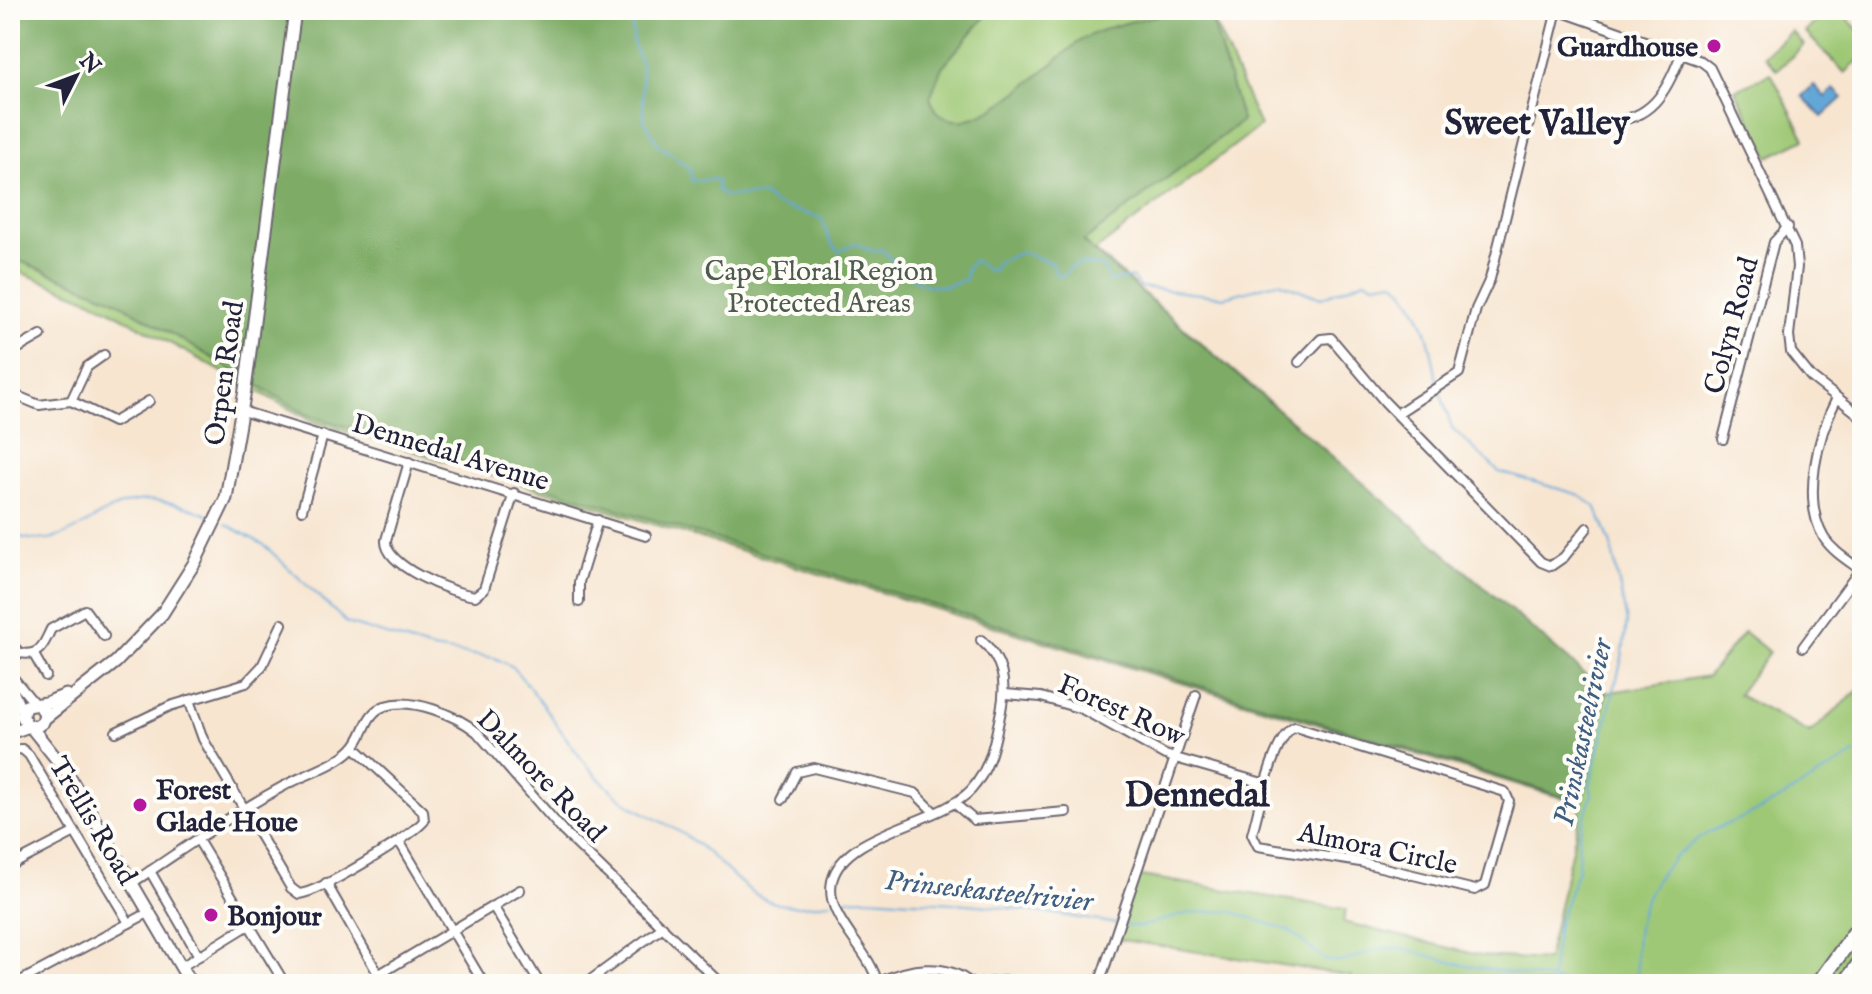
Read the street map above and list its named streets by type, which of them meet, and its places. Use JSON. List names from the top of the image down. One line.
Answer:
{"streets":{"main road":["Orpen Road"],"street":["Colyn Road","Dennedal Avenue","Forest Row","Dalmore Road","Trellis Road","Almora Circle"]},"crossings":[["Orpen Road","Dennedal Avenue"],["Forest Row","Almora Circle"]],"districts":["Sweet Valley","Dennedal"],"water":["Prinskasteelrivier","Prinseskasteelrivier"],"parks":["Cape Floral Region Protected Areas"],"places":["Guardhouse","Forest Glade Houe","Bonjour"],"north":"top right"}
